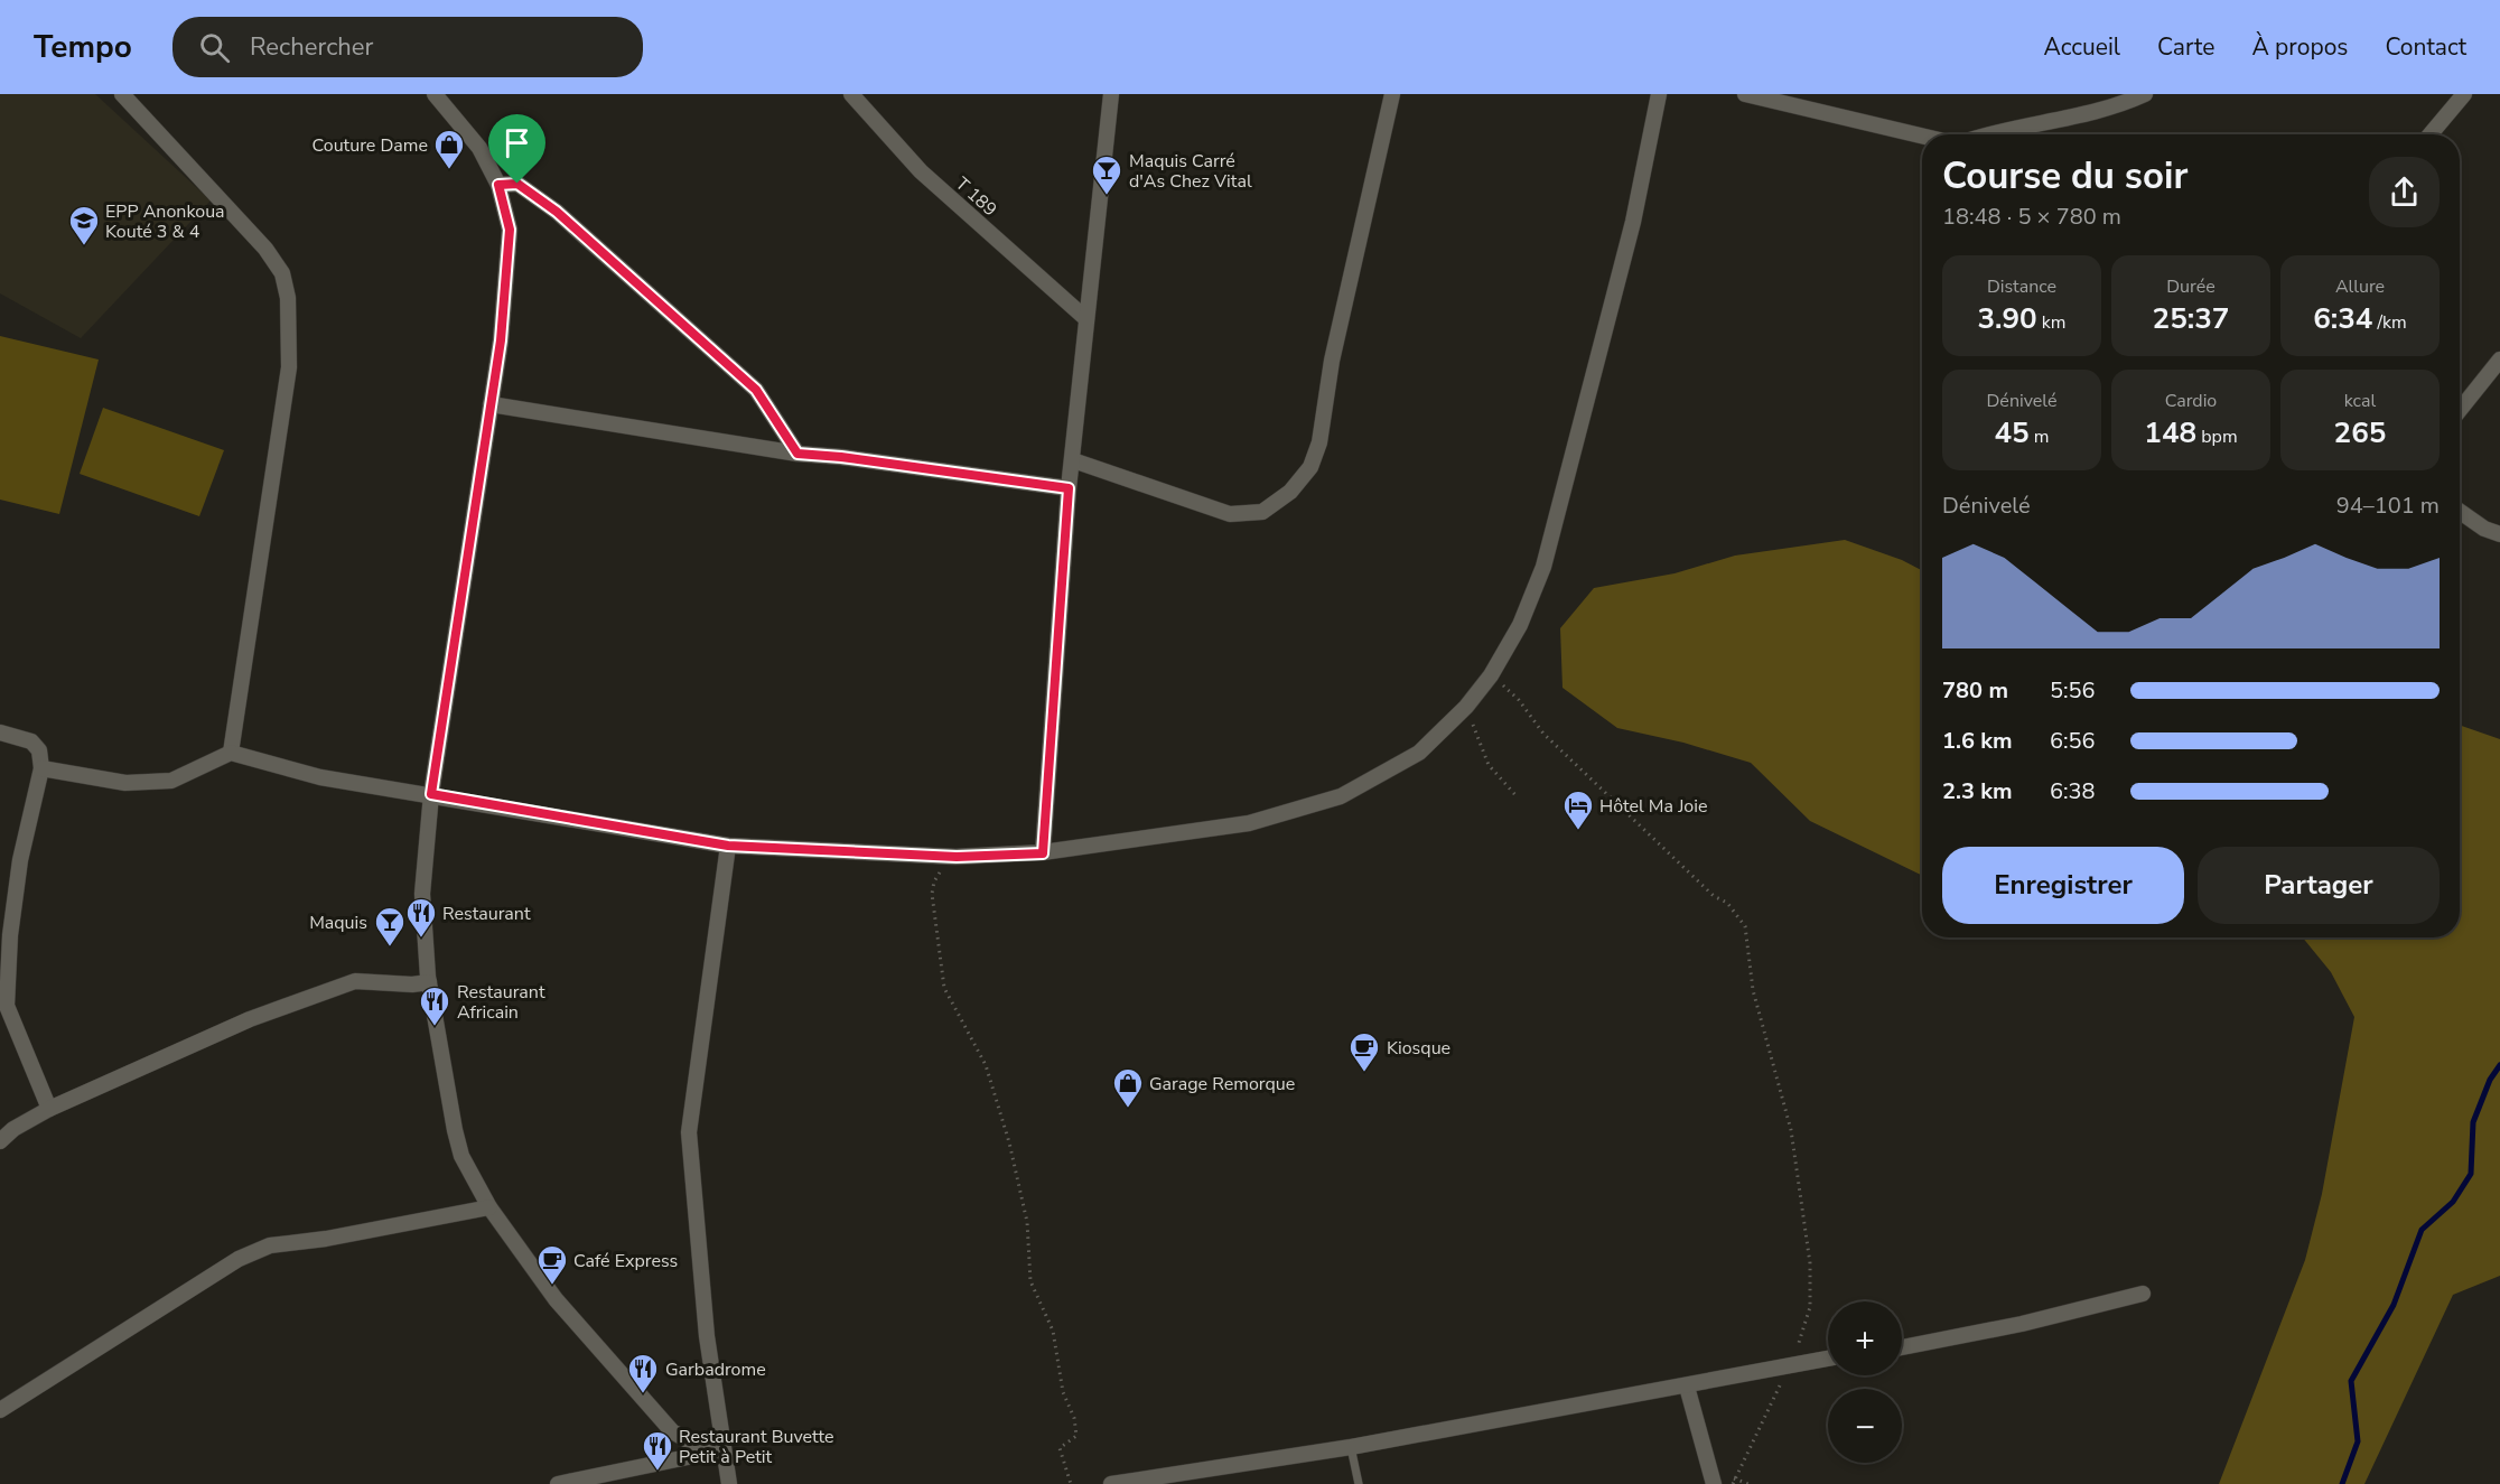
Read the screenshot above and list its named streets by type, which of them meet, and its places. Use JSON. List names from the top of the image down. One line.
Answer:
{"streets":{"street":["T 189"]},"places":{"shop":["Couture Dame","Garage Remorque"],"bar":["Maquis Carré d'As Chez Vital","Maquis"],"school or university":["EPP Anonkoua Kouté 3 & 4"],"hotel":["Hôtel Ma Joie"],"restaurant":["Restaurant","Restaurant Africain","Garbadrome","Restaurant Buvette Petit à Petit"],"cafe":["Kiosque","Café Express"]},"page":{"header":"Tempo","search":"Rechercher","nav":["Accueil","Carte","À propos","Contact"],"heading":["Course du soir","18:48 · 5 × 780 m"],"stats":[["Distance","3.90 km"],["Durée","25:37"],["Allure","6:34 /km"],["Dénivelé","45 m"],["Cardio","148 bpm"],["kcal","265"]],"chart":["Dénivelé","94–101 m"],"list":[{"name":"780 m","note":"5:56"},{"name":"1.6 km","note":"6:56"},{"name":"2.3 km","note":"6:38"}],"buttons":["Enregistrer","Partager"],"map_buttons":["+","−"]}}
